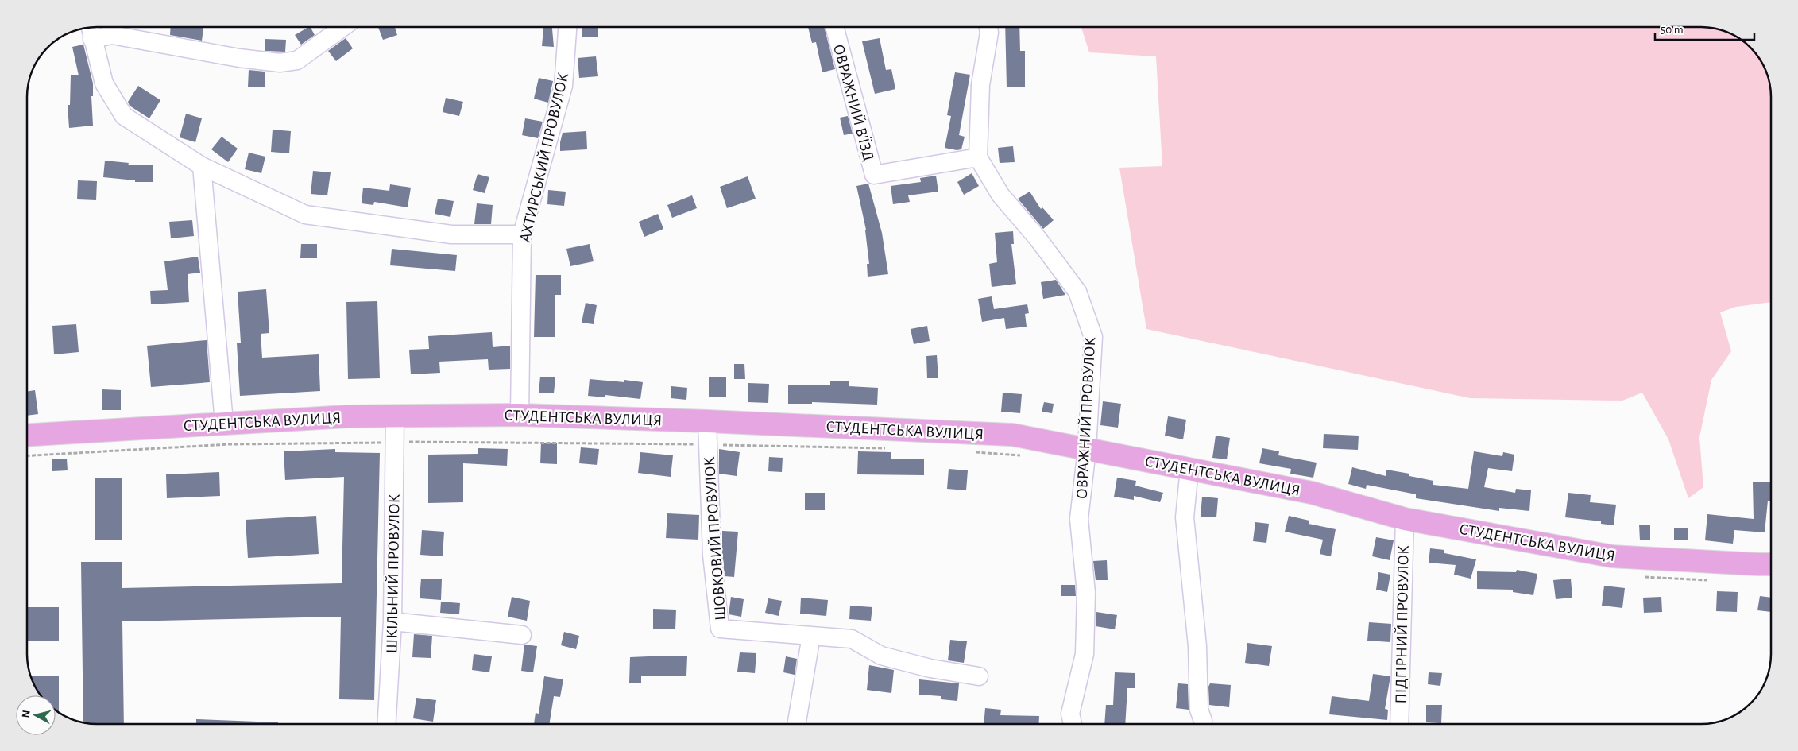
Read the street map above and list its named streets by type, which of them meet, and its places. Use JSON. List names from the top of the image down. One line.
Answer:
{"streets":{"main road":["СТУДЕНТСЬКА ВУЛИЦЯ"],"street":["ОВРАЖНИЙ В'ЇЗД","АХТИРСЬКИЙ ПРОВУЛОК","ОВРАЖНИЙ ПРОВУЛОК","ШОВКОВИЙ ПРОВУЛОК","ШКІЛЬНИЙ ПРОВУЛОК","ПІДГІРНИЙ ПРОВУЛОК"]},"crossings":[["ОВРАЖНИЙ В'ЇЗД","ОВРАЖНИЙ ПРОВУЛОК"],["АХТИРСЬКИЙ ПРОВУЛОК","СТУДЕНТСЬКА ВУЛИЦЯ"],["СТУДЕНТСЬКА ВУЛИЦЯ","ОВРАЖНИЙ ПРОВУЛОК"],["СТУДЕНТСЬКА ВУЛИЦЯ","ШОВКОВИЙ ПРОВУЛОК"],["СТУДЕНТСЬКА ВУЛИЦЯ","ШКІЛЬНИЙ ПРОВУЛОК"],["СТУДЕНТСЬКА ВУЛИЦЯ","ПІДГІРНИЙ ПРОВУЛОК"]],"scale_bar":"50 m","north":"left"}
